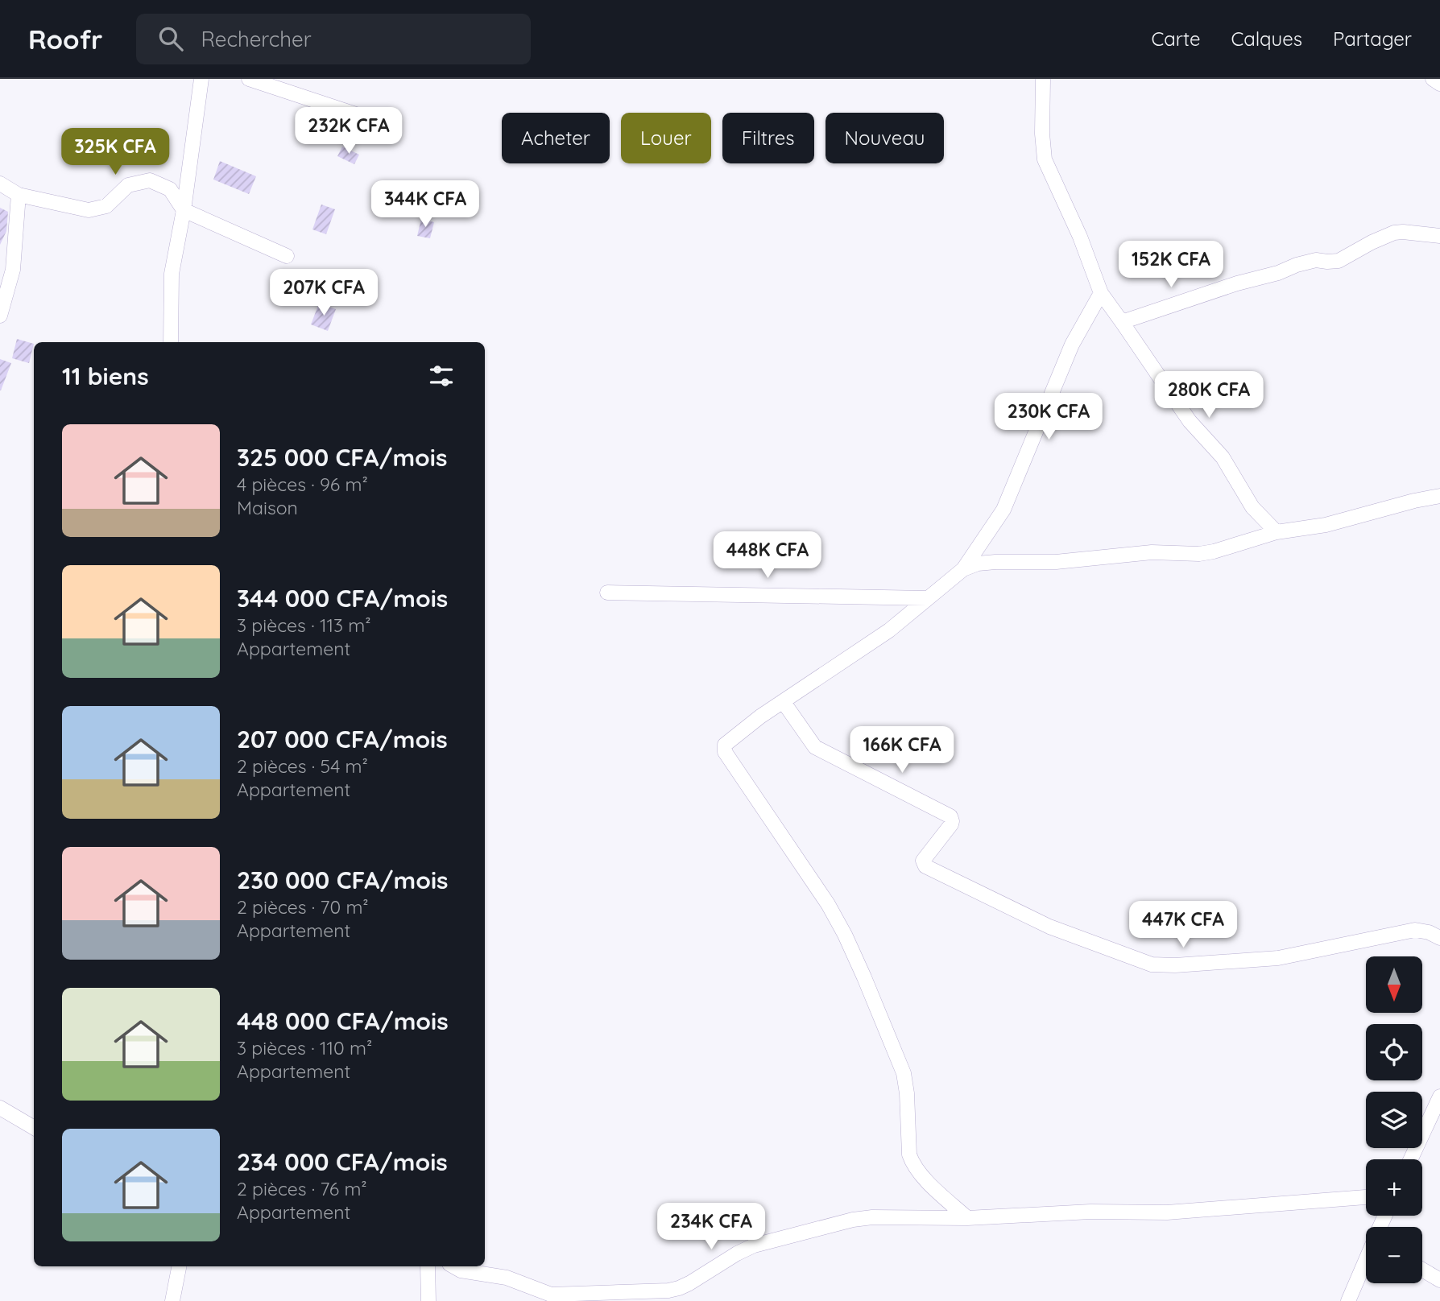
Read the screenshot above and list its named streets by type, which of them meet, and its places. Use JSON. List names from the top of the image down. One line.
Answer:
{"north":"bottom","page":{"header":"Roofr","search":"Rechercher","nav":["Carte","Calques","Partager"],"price":["232K CFA","325K CFA","344K CFA","152K CFA","207K CFA","280K CFA","230K CFA","448K CFA","166K CFA","447K CFA","234K CFA"],"chip":["Acheter","Louer","Filtres","Nouveau"],"heading":"11 biens","list":[{"name":"325 000 CFA/mois","note":"4 pièces · 96 m² · Maison"},{"name":"344 000 CFA/mois","note":"3 pièces · 113 m² · Appartement"},{"name":"207 000 CFA/mois","note":"2 pièces · 54 m² · Appartement"},{"name":"230 000 CFA/mois","note":"2 pièces · 70 m² · Appartement"},{"name":"448 000 CFA/mois","note":"3 pièces · 110 m² · Appartement"},{"name":"234 000 CFA/mois","note":"2 pièces · 76 m² · Appartement"}],"map_buttons":["+","−"]}}
